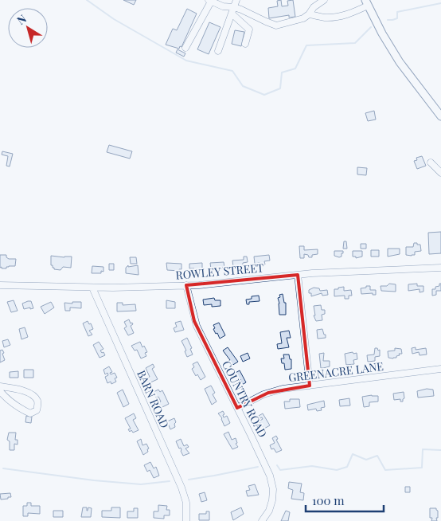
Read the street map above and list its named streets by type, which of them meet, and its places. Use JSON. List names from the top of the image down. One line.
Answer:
{"streets":{"street":["ROWLEY STREET","GREENACRE LANE","BARN ROAD","COUNTRY ROAD"]},"crossings":[["ROWLEY STREET","BARN ROAD"],["ROWLEY STREET","COUNTRY ROAD"],["GREENACRE LANE","COUNTRY ROAD"]],"scale_bar":"100 m","north":"top left"}
